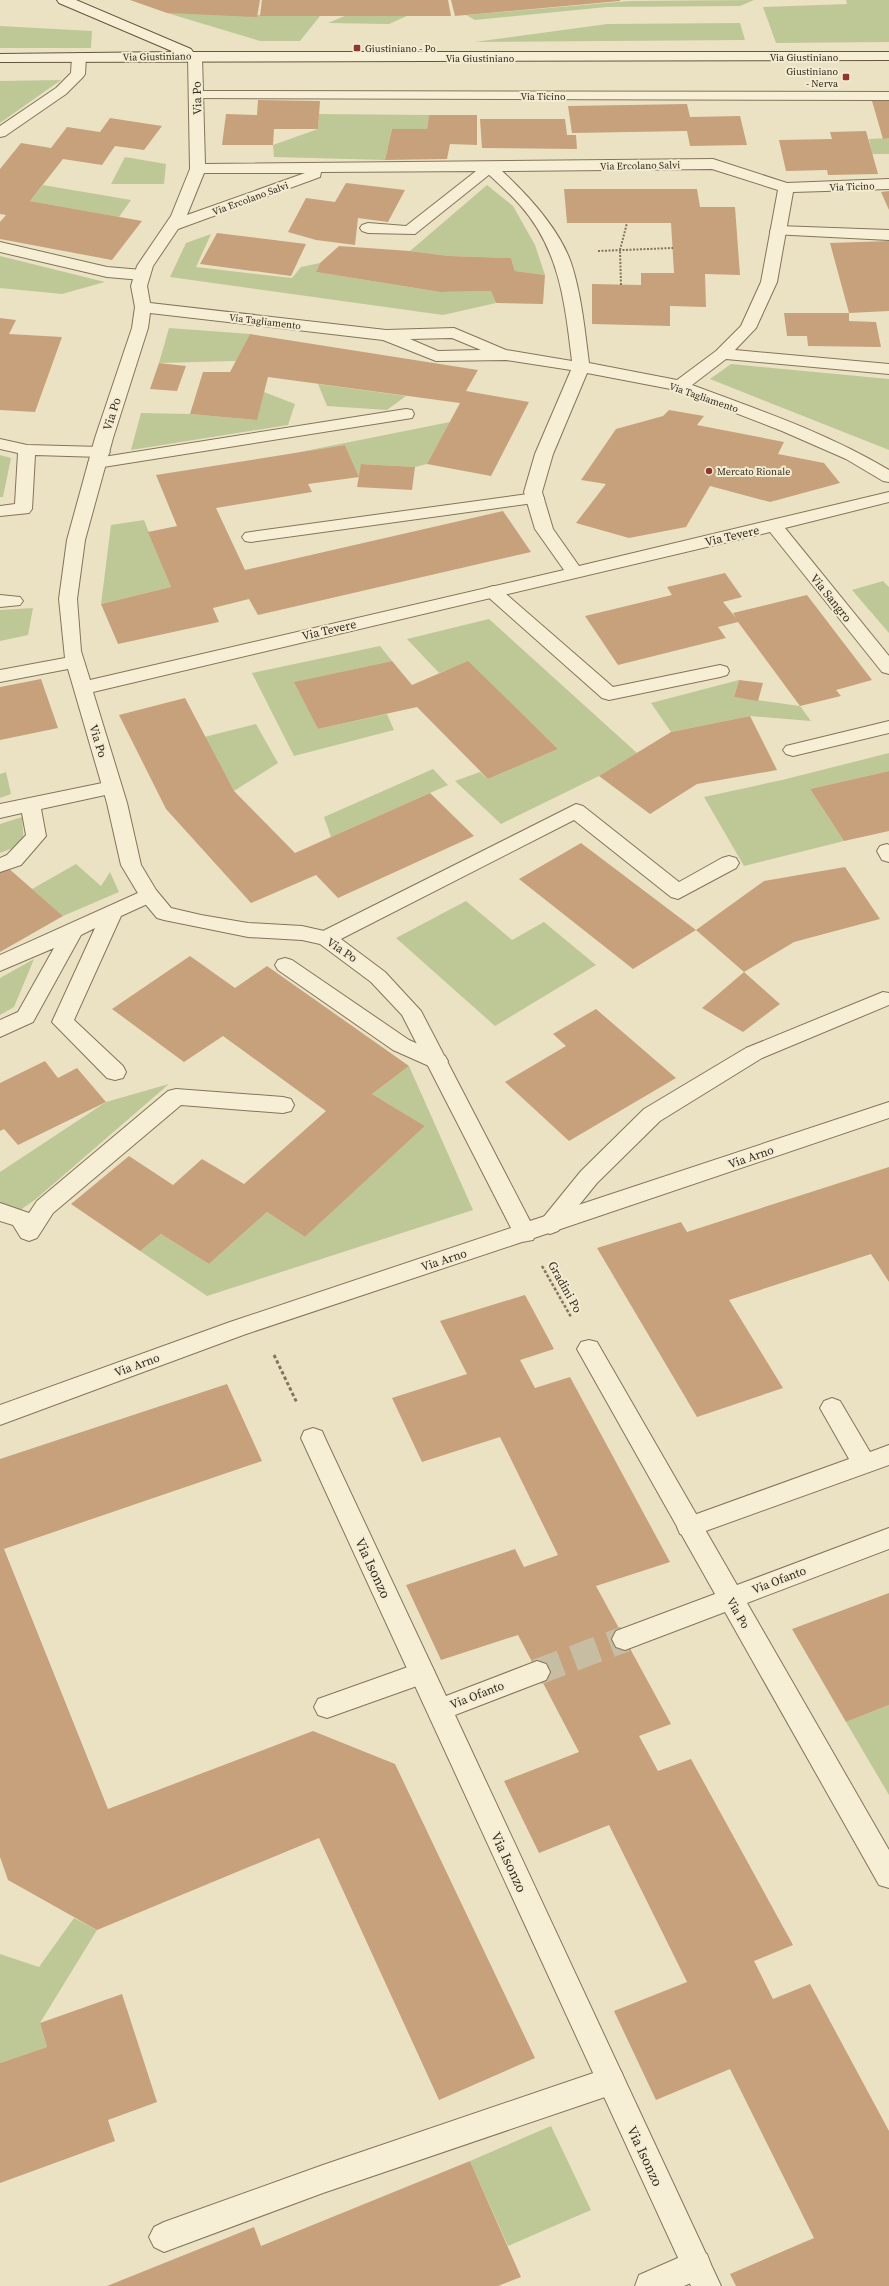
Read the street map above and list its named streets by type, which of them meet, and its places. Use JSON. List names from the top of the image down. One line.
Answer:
{"streets":{"street":["Via Giustiniano","Via Ticino","Via Po","Via Ercolano Salvi","Via Tagliamento","Via Tevere","Via Sangro","Via Arno","Via Isonzo","Via Ofanto"],"path":["Gradini Po"]},"crossings":[["Via Giustiniano","Via Po"],["Via Ticino","Via Po"],["Via Ticino","Via Ercolano Salvi"],["Via Po","Via Ercolano Salvi"],["Via Po","Via Tagliamento"],["Via Po","Via Tevere"],["Via Po","Via Arno"],["Via Po","Gradini Po"],["Via Po","Via Ofanto"],["Via Tevere","Via Sangro"],["Via Arno","Gradini Po"],["Via Isonzo","Via Ofanto"]],"places":{"transit":["Giustiniano - Po","Giustiniano - Nerva"],"other":["Mercato Rionale"]}}
